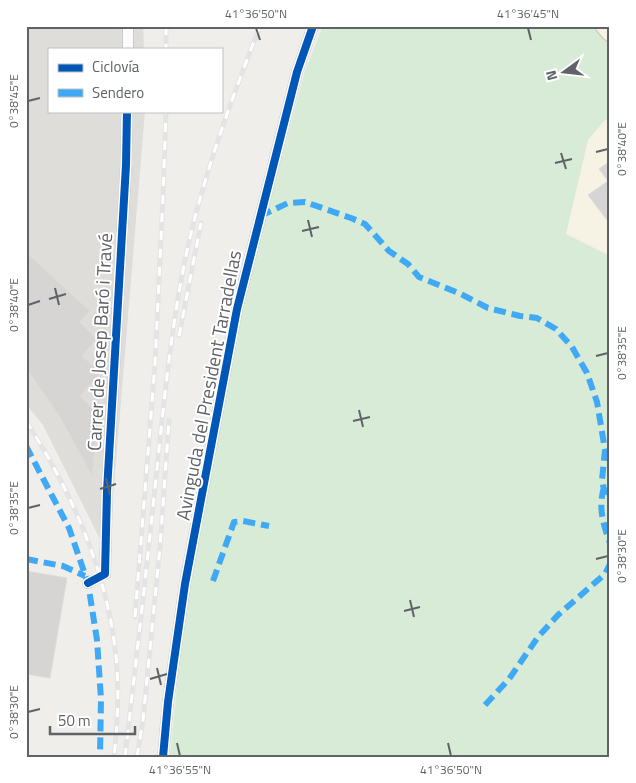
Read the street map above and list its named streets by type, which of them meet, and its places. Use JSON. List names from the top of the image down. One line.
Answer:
{"streets":{"street":["Carrer de Josep Baró i Travé","Avinguda del President Tarradellas"]},"legend":["Ciclovía","Sendero"],"scale_bar":"50 m","north":"left","coordinates":["41°36'50\"N","41°36'45\"N","0°38'45\"E","0°38'40\"E","0°38'35\"E","0°38'30\"E","41°36'55\"N"]}
